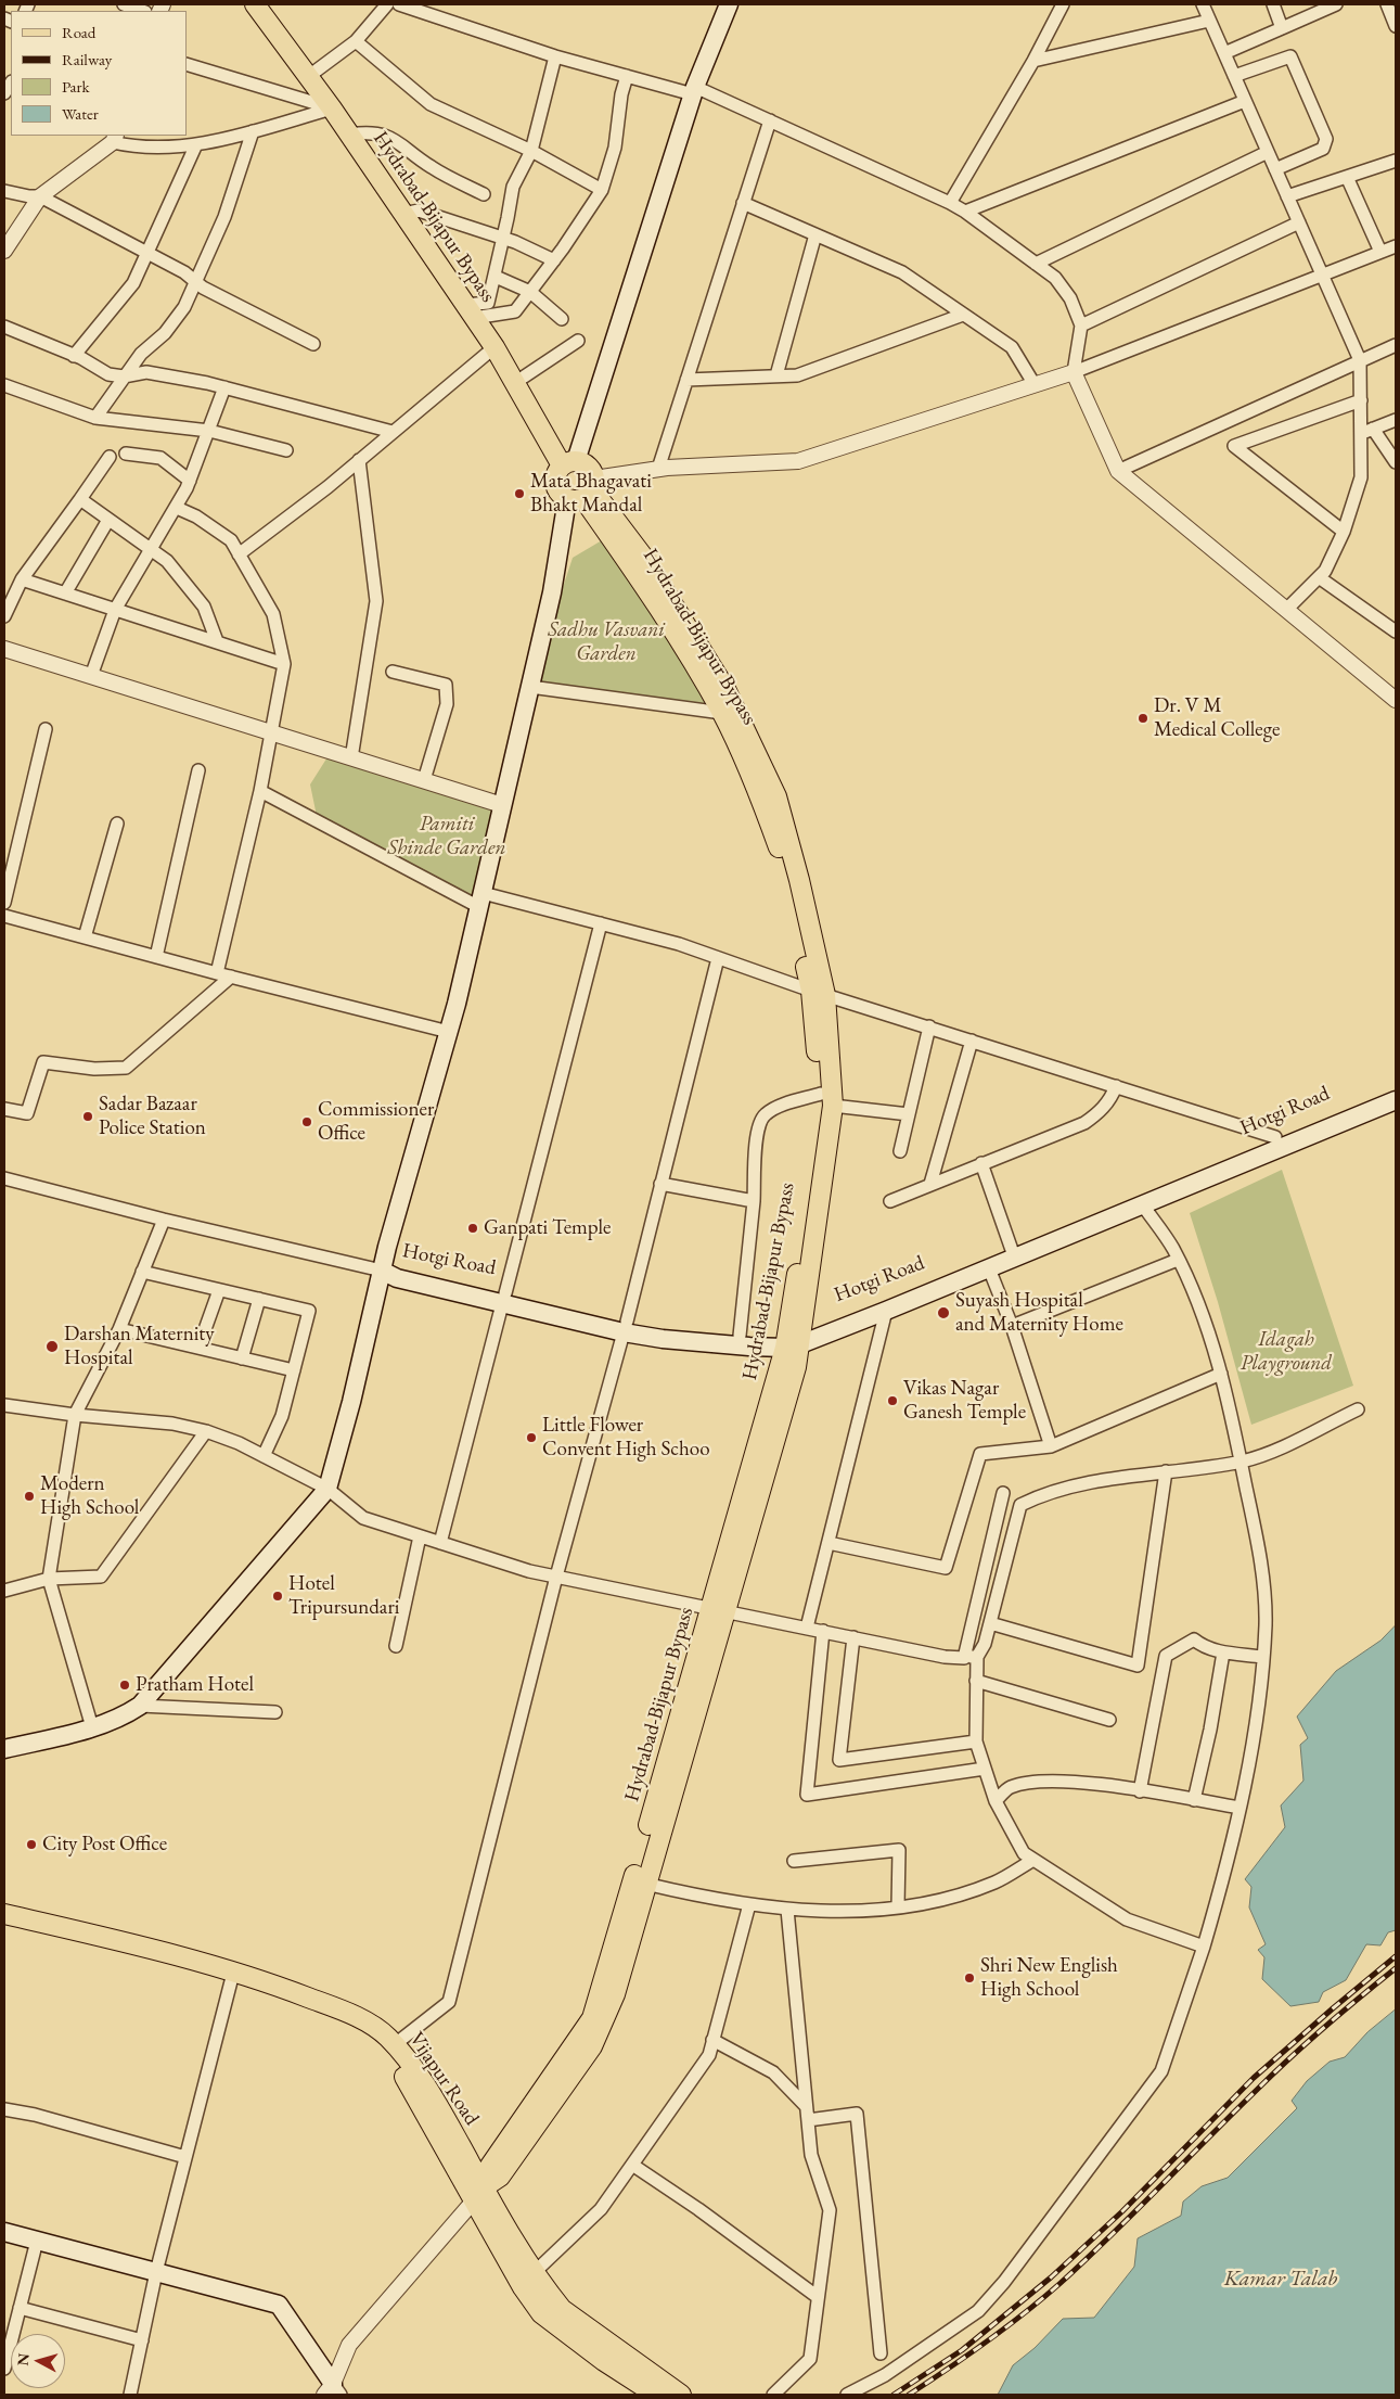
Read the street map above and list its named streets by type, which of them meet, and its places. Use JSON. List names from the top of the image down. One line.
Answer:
{"streets":{"main road":["Hydrabad-Bijapur Bypass","Hotgi Road","Vijapur Road"]},"crossings":[["Hydrabad-Bijapur Bypass","Hotgi Road"],["Hydrabad-Bijapur Bypass","Vijapur Road"]],"water":["Kamar Talab"],"parks":["Sadhu Vasvani Garden","Pamiti Shinde Garden","Idagah Playground"],"places":["Mata Bhagavati Bhakt Mandal","Dr. V M Medical College","Sadar Bazaar Police Station","Commissioner Office","Ganpati Temple","Suyash Hospital and Maternity Home","Darshan Maternity Hospital","Vikas Nagar Ganesh Temple","Little Flower Convent High Schoo","Modern High School","Hotel Tripursundari","Pratham Hotel","City Post Office","Shri New English High School"],"legend":["Road","Railway","Park","Water"],"north":"left"}
